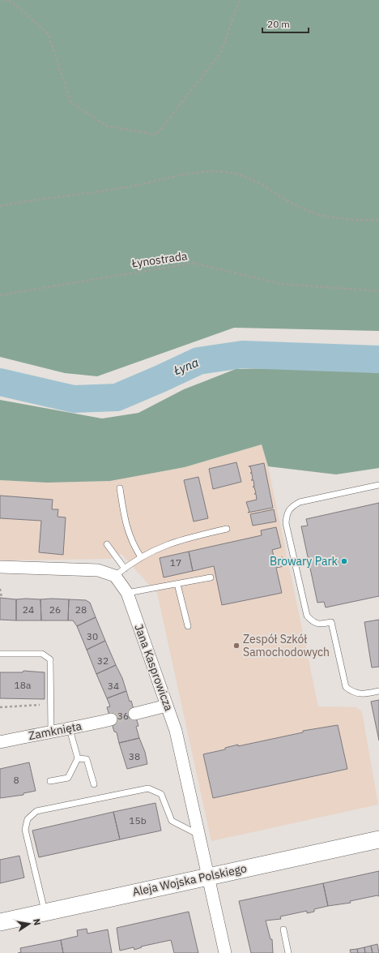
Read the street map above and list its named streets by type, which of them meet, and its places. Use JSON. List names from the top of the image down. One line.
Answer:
{"streets":{"main road":["Aleja Wojska Polskiego"],"street":["Jana Kasprowicza","Zamknięta"],"path":["Łynostrada"]},"crossings":[["Jana Kasprowicza","Aleja Wojska Polskiego"]],"water":["Łyna"],"places":["Browary Park","Zespół Szkół Samochodowych"],"house_numbers":["17","24","26","28","30","32","18a","34","36","38","8","15b"],"scale_bar":"20 m","north":"right"}
